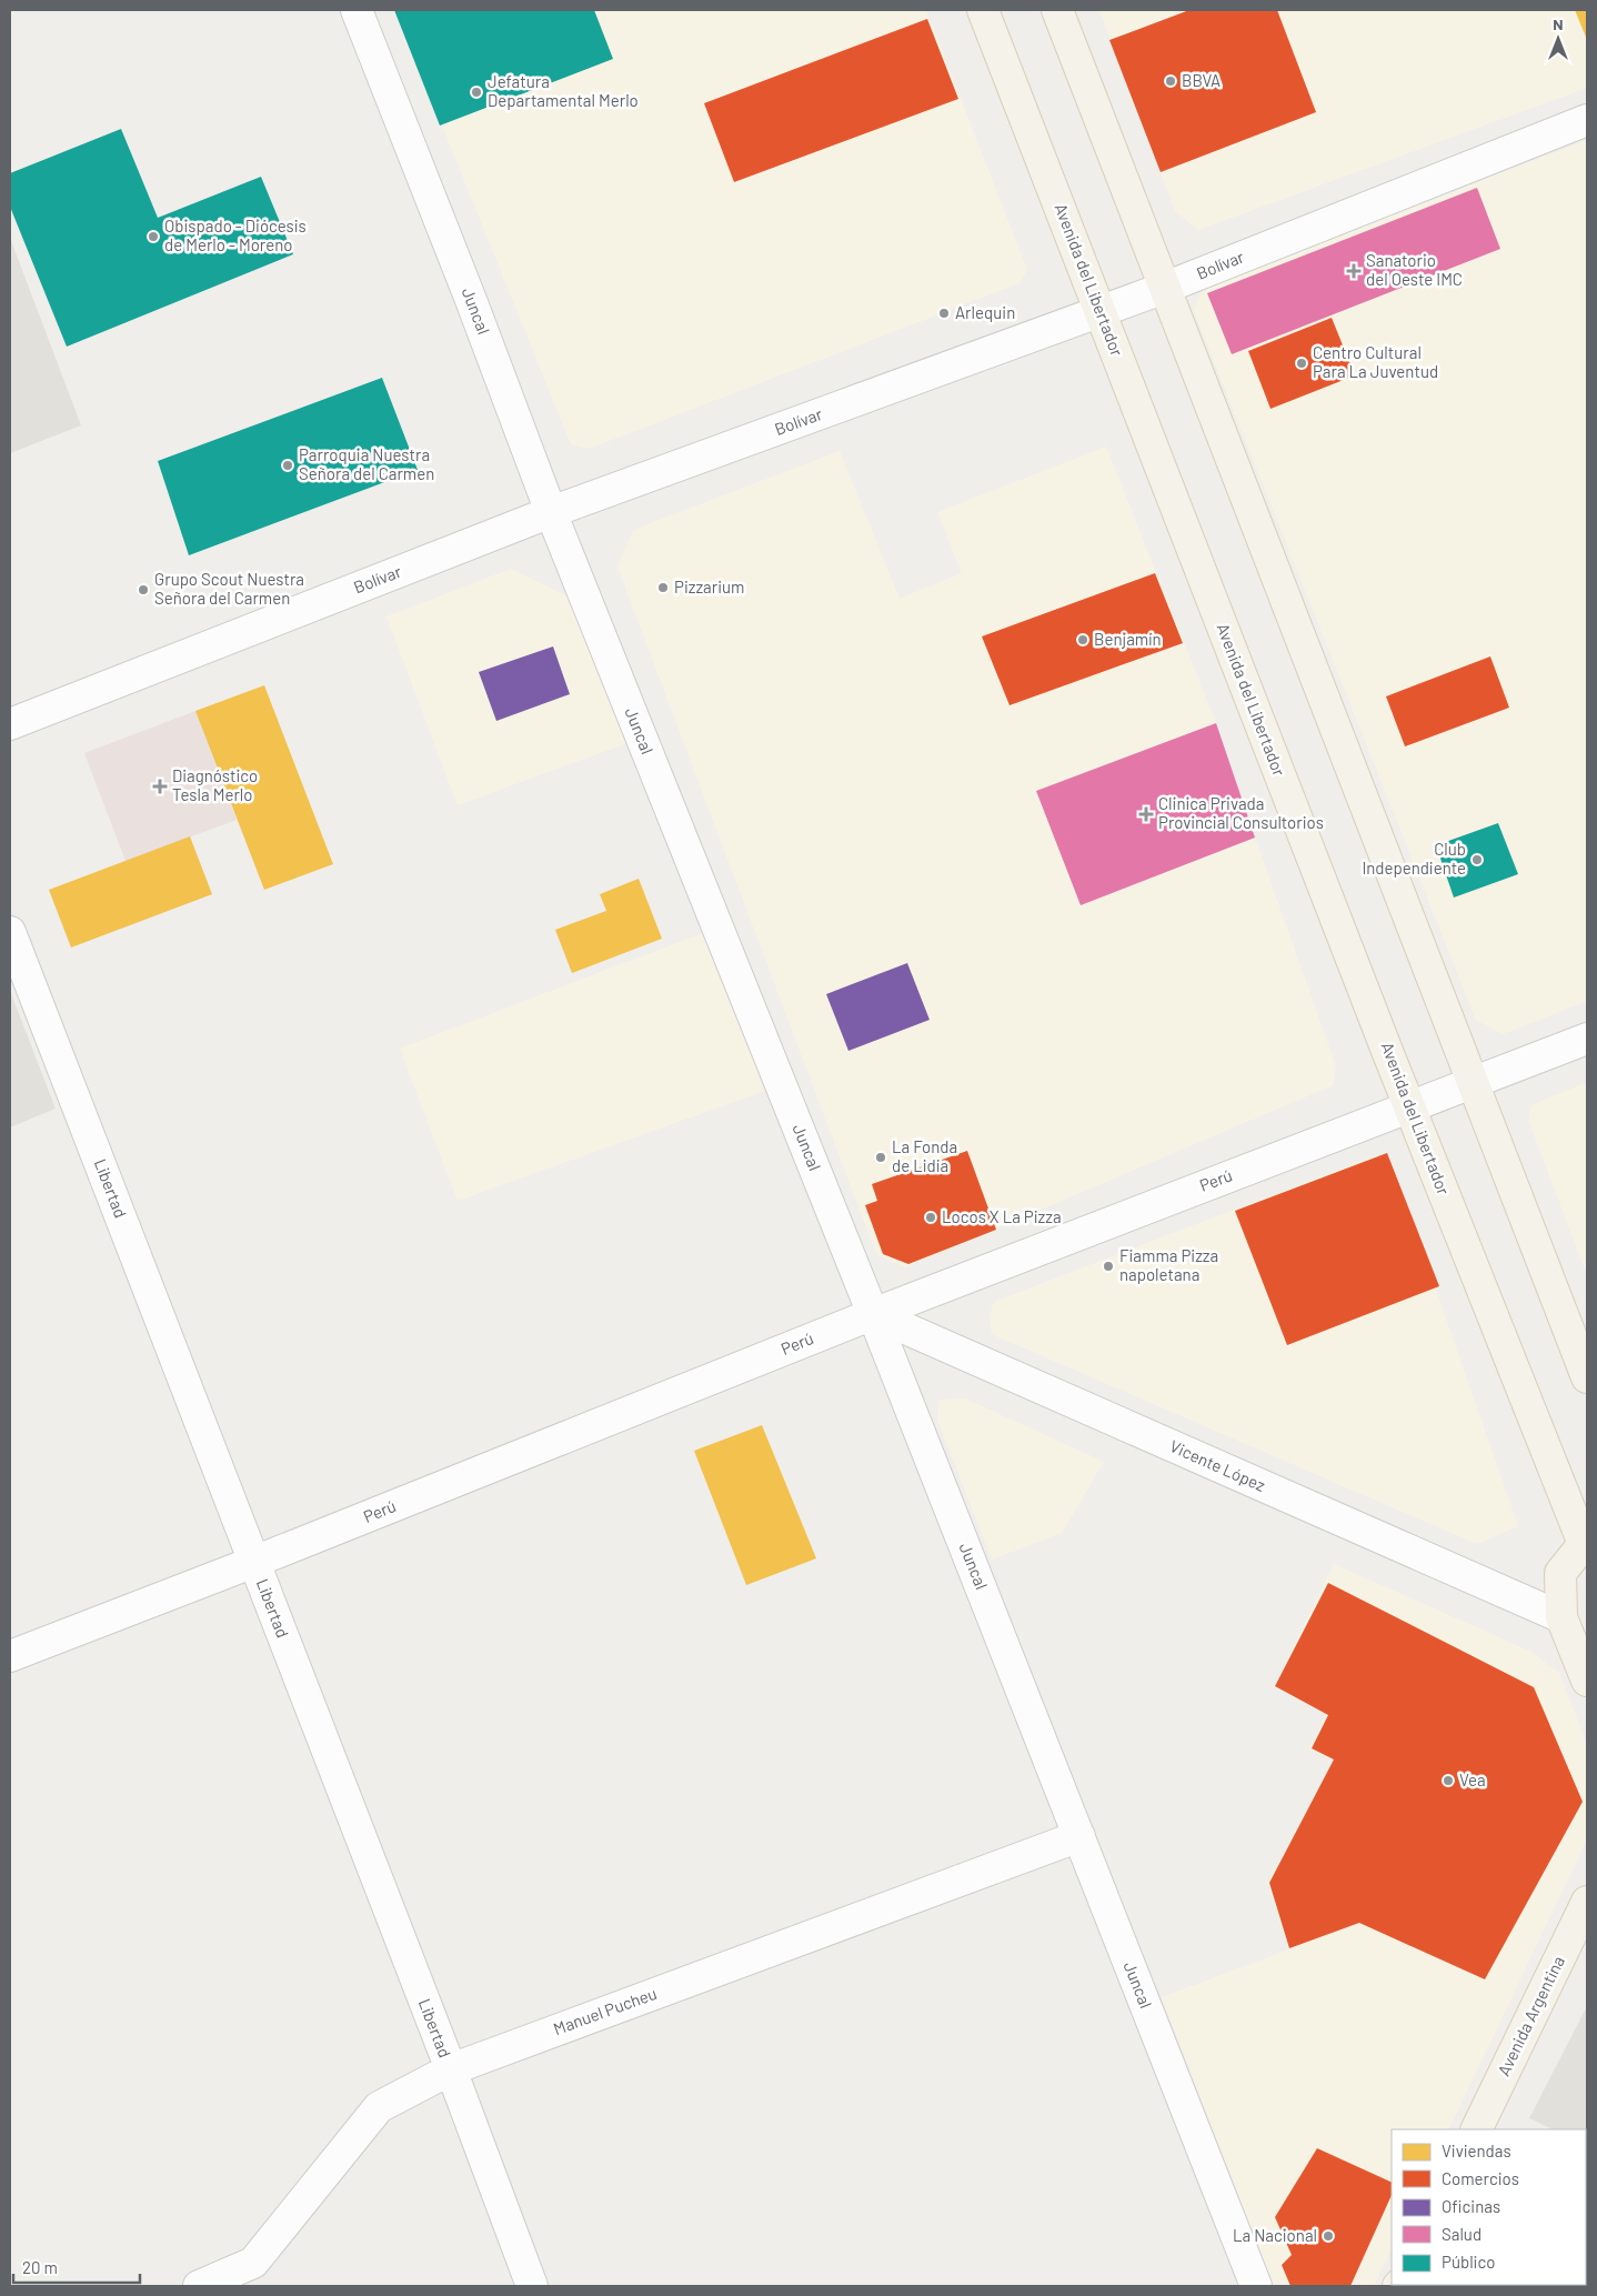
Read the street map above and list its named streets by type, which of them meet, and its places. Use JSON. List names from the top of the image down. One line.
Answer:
{"streets":{"main road":["Avenida del Libertador","Avenida Argentina"],"street":["Bolívar","Juncal","Perú","Libertad","Vicente López","Manuel Pucheu"]},"crossings":[["Bolívar","Avenida del Libertador"],["Bolívar","Juncal"],["Avenida del Libertador","Perú"],["Avenida del Libertador","Vicente López"],["Juncal","Perú"],["Juncal","Vicente López"],["Juncal","Manuel Pucheu"],["Perú","Libertad"],["Perú","Vicente López"],["Libertad","Manuel Pucheu"]],"places":{"other":["BBVA","Jefatura Departamental Merlo","Obispado - Diócesis de Merlo - Moreno","Arlequin","Centro Cultural Para La Juventud","Parroquia Nuestra Señora del Carmen","Pizzarium","Grupo Scout Nuestra Señora del Carmen","Benjamín","Club Independiente","La Fonda de Lidia","Locos X La Pizza","Fiamma Pizza napoletana","Vea","La Nacional"],"health":["Sanatorio del Oeste IMC","Diagnóstico Tesla Merlo","Clinica Privada Provincial Consultorios"]},"legend":["Viviendas","Comercios","Oficinas","Salud","Público"],"scale_bar":"20 m","north":"top"}
